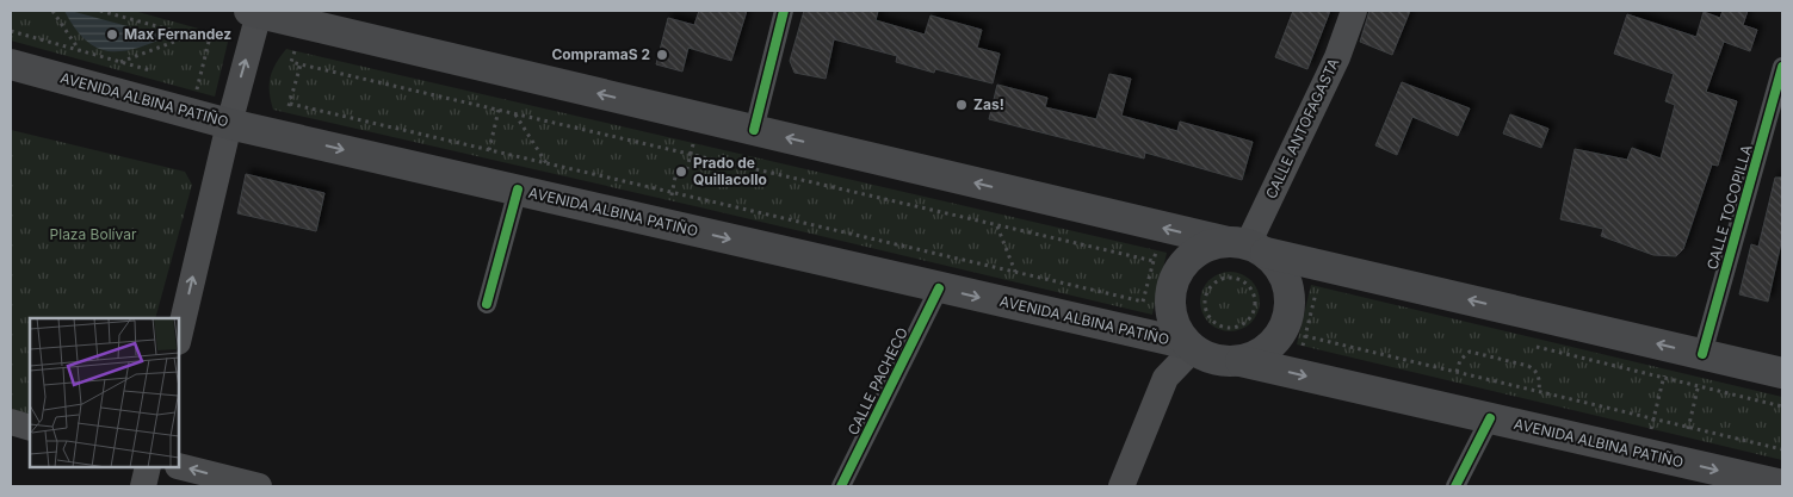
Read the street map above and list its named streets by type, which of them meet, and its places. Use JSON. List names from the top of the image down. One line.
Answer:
{"streets":{"main road":["AVENIDA ALBINA PATIÑO","CALLE ANTOFAGASTA"],"street":["CALLE TOCOPILLA","CALLE PACHECO"]},"crossings":[["AVENIDA ALBINA PATIÑO","CALLE PACHECO"]],"parks":["Plaza Bolívar"],"places":["Max Fernandez","CompramaS 2","Zas!","Prado de Quillacollo"]}
